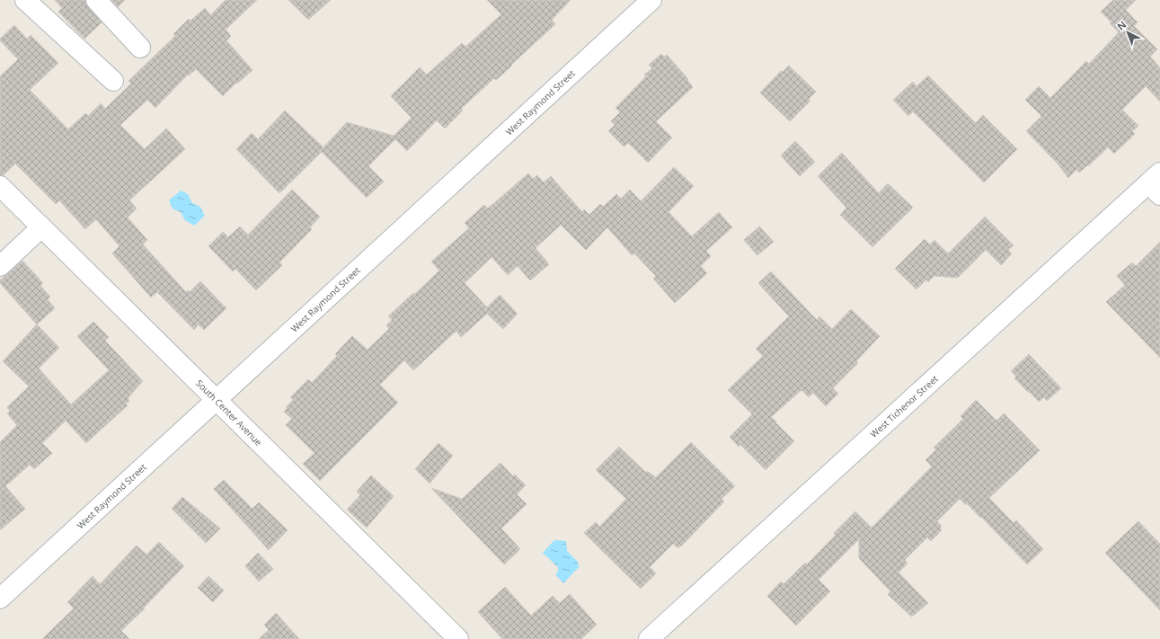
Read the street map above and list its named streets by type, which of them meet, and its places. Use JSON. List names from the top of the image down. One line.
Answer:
{"streets":{"street":["West Raymond Street","West Tichenor Street","South Center Avenue"]},"crossings":[["West Raymond Street","South Center Avenue"]],"north":"top left"}
